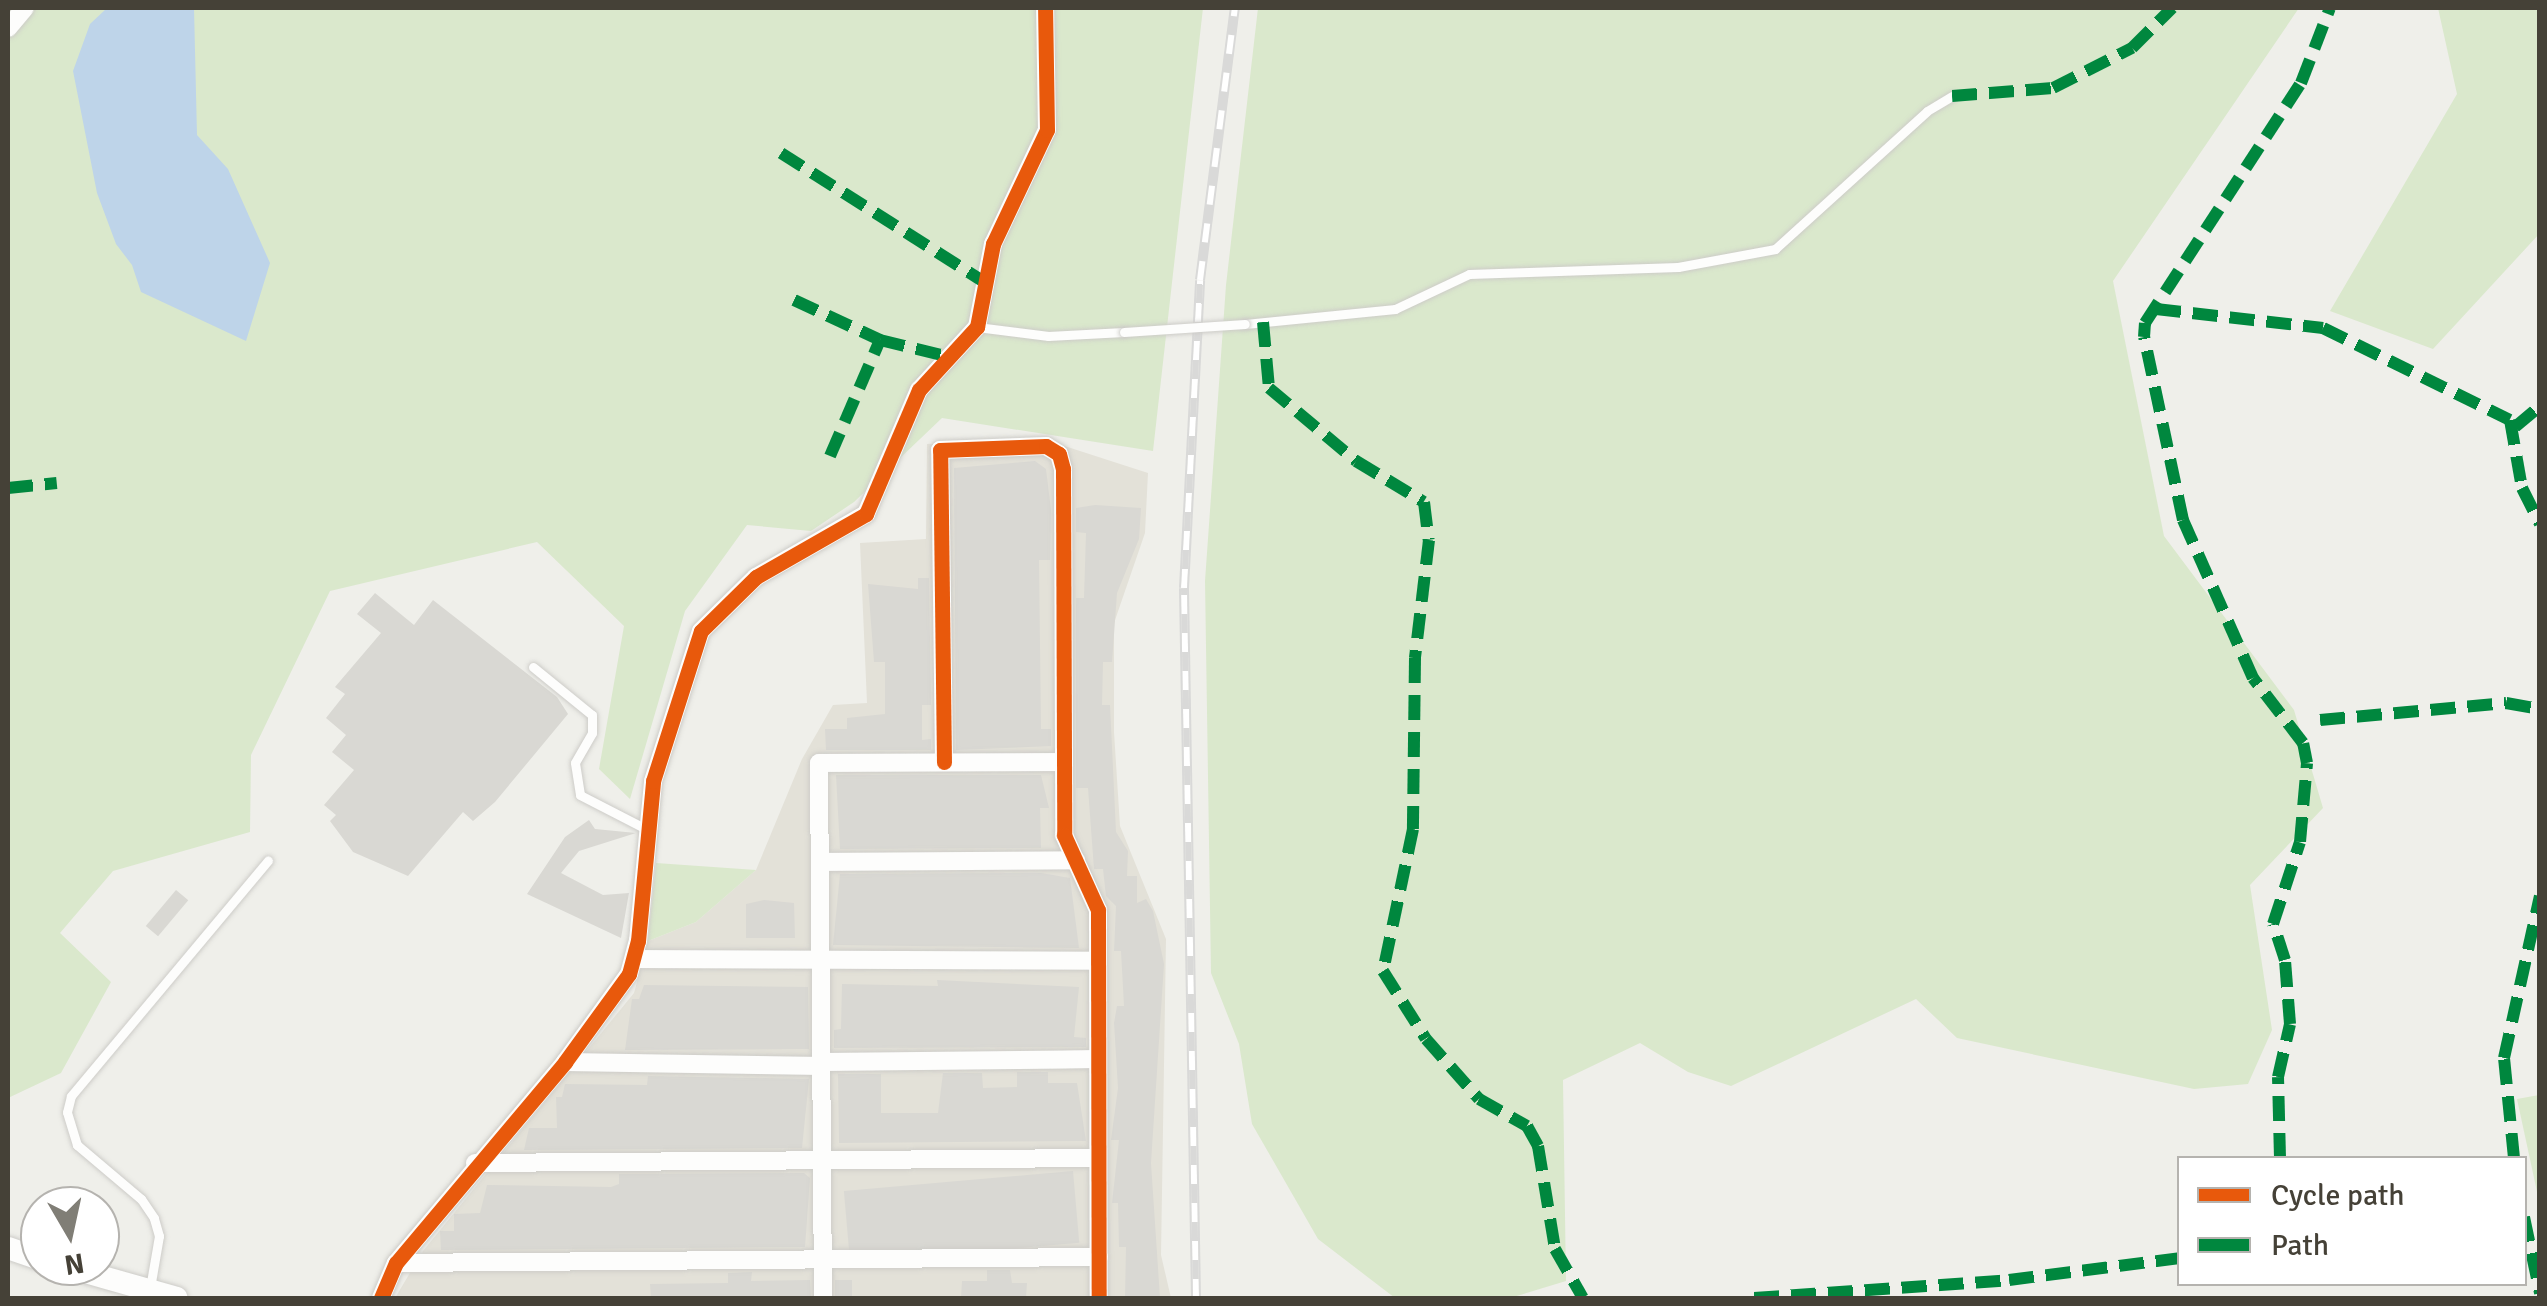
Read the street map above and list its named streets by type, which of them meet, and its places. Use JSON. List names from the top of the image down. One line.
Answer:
{"legend":["Cycle path","Path"],"north":"bottom"}
